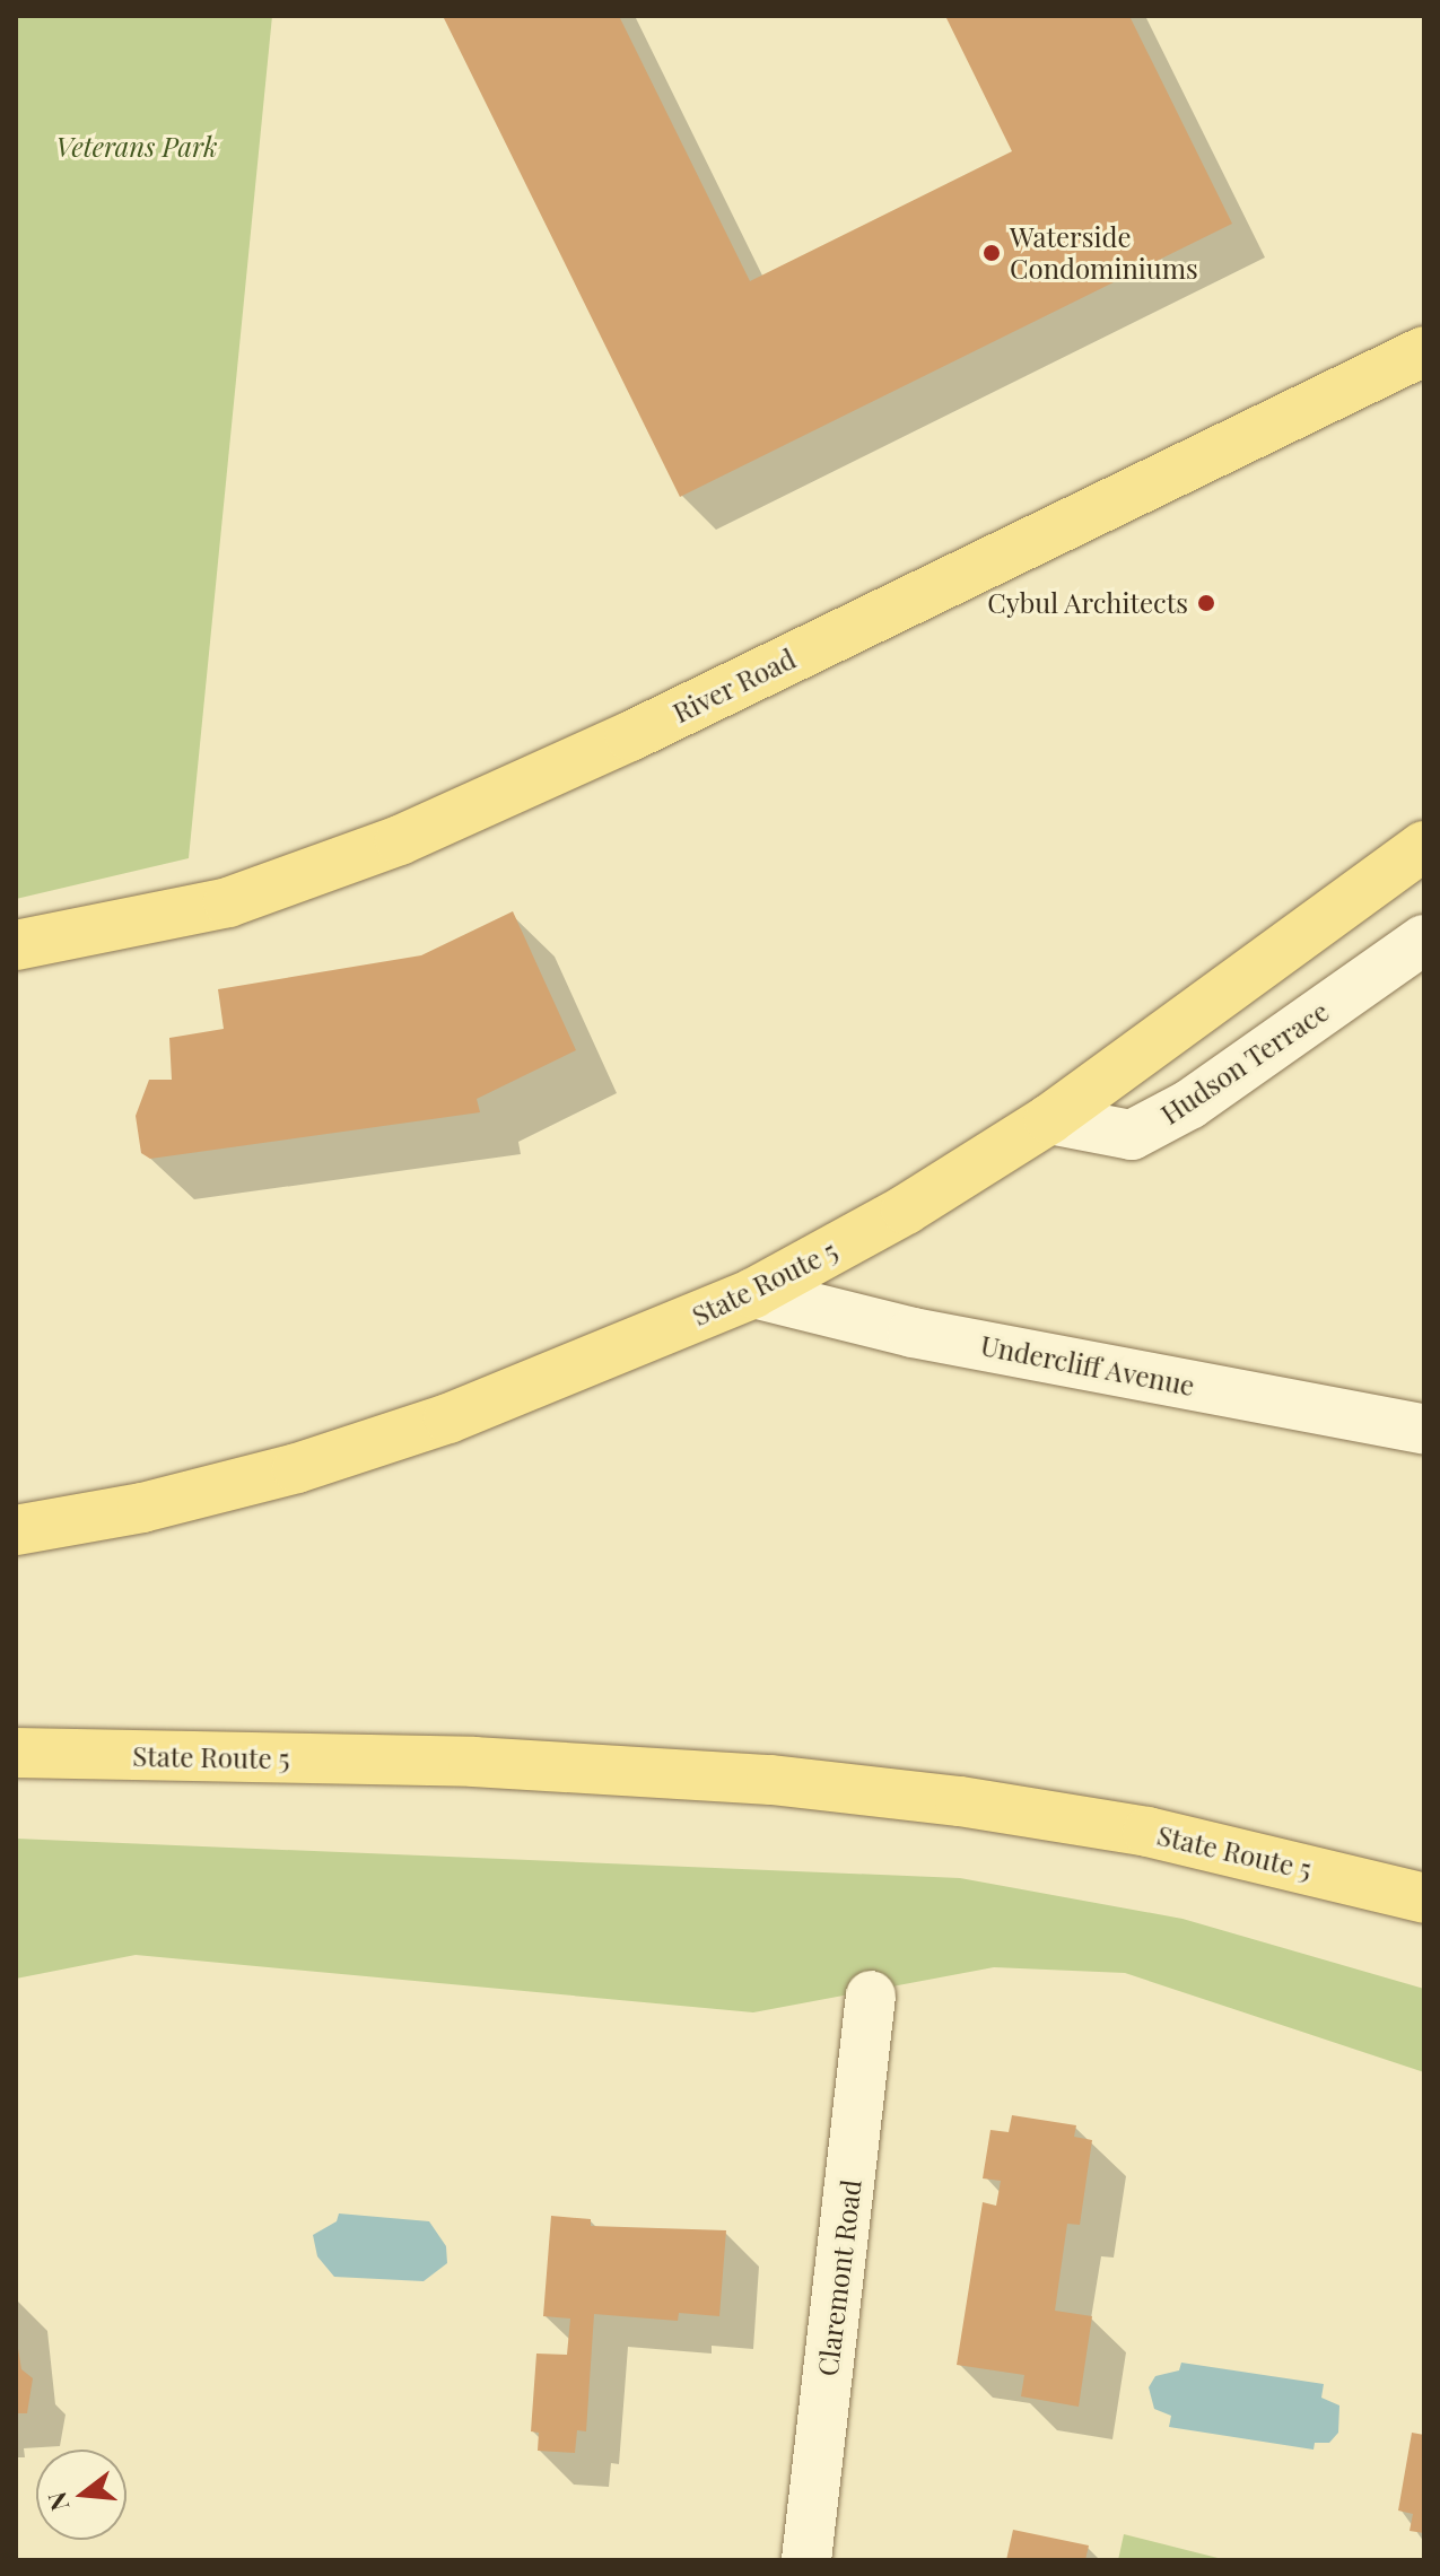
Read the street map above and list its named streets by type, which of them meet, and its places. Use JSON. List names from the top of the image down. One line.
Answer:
{"streets":{"main road":["River Road","State Route 5"],"street":["Hudson Terrace","Undercliff Avenue","Claremont Road"]},"crossings":[["Hudson Terrace","State Route 5"],["State Route 5","Undercliff Avenue"]],"parks":["Veterans Park"],"places":["Waterside Condominiums","Cybul Architects"],"north":"left"}
